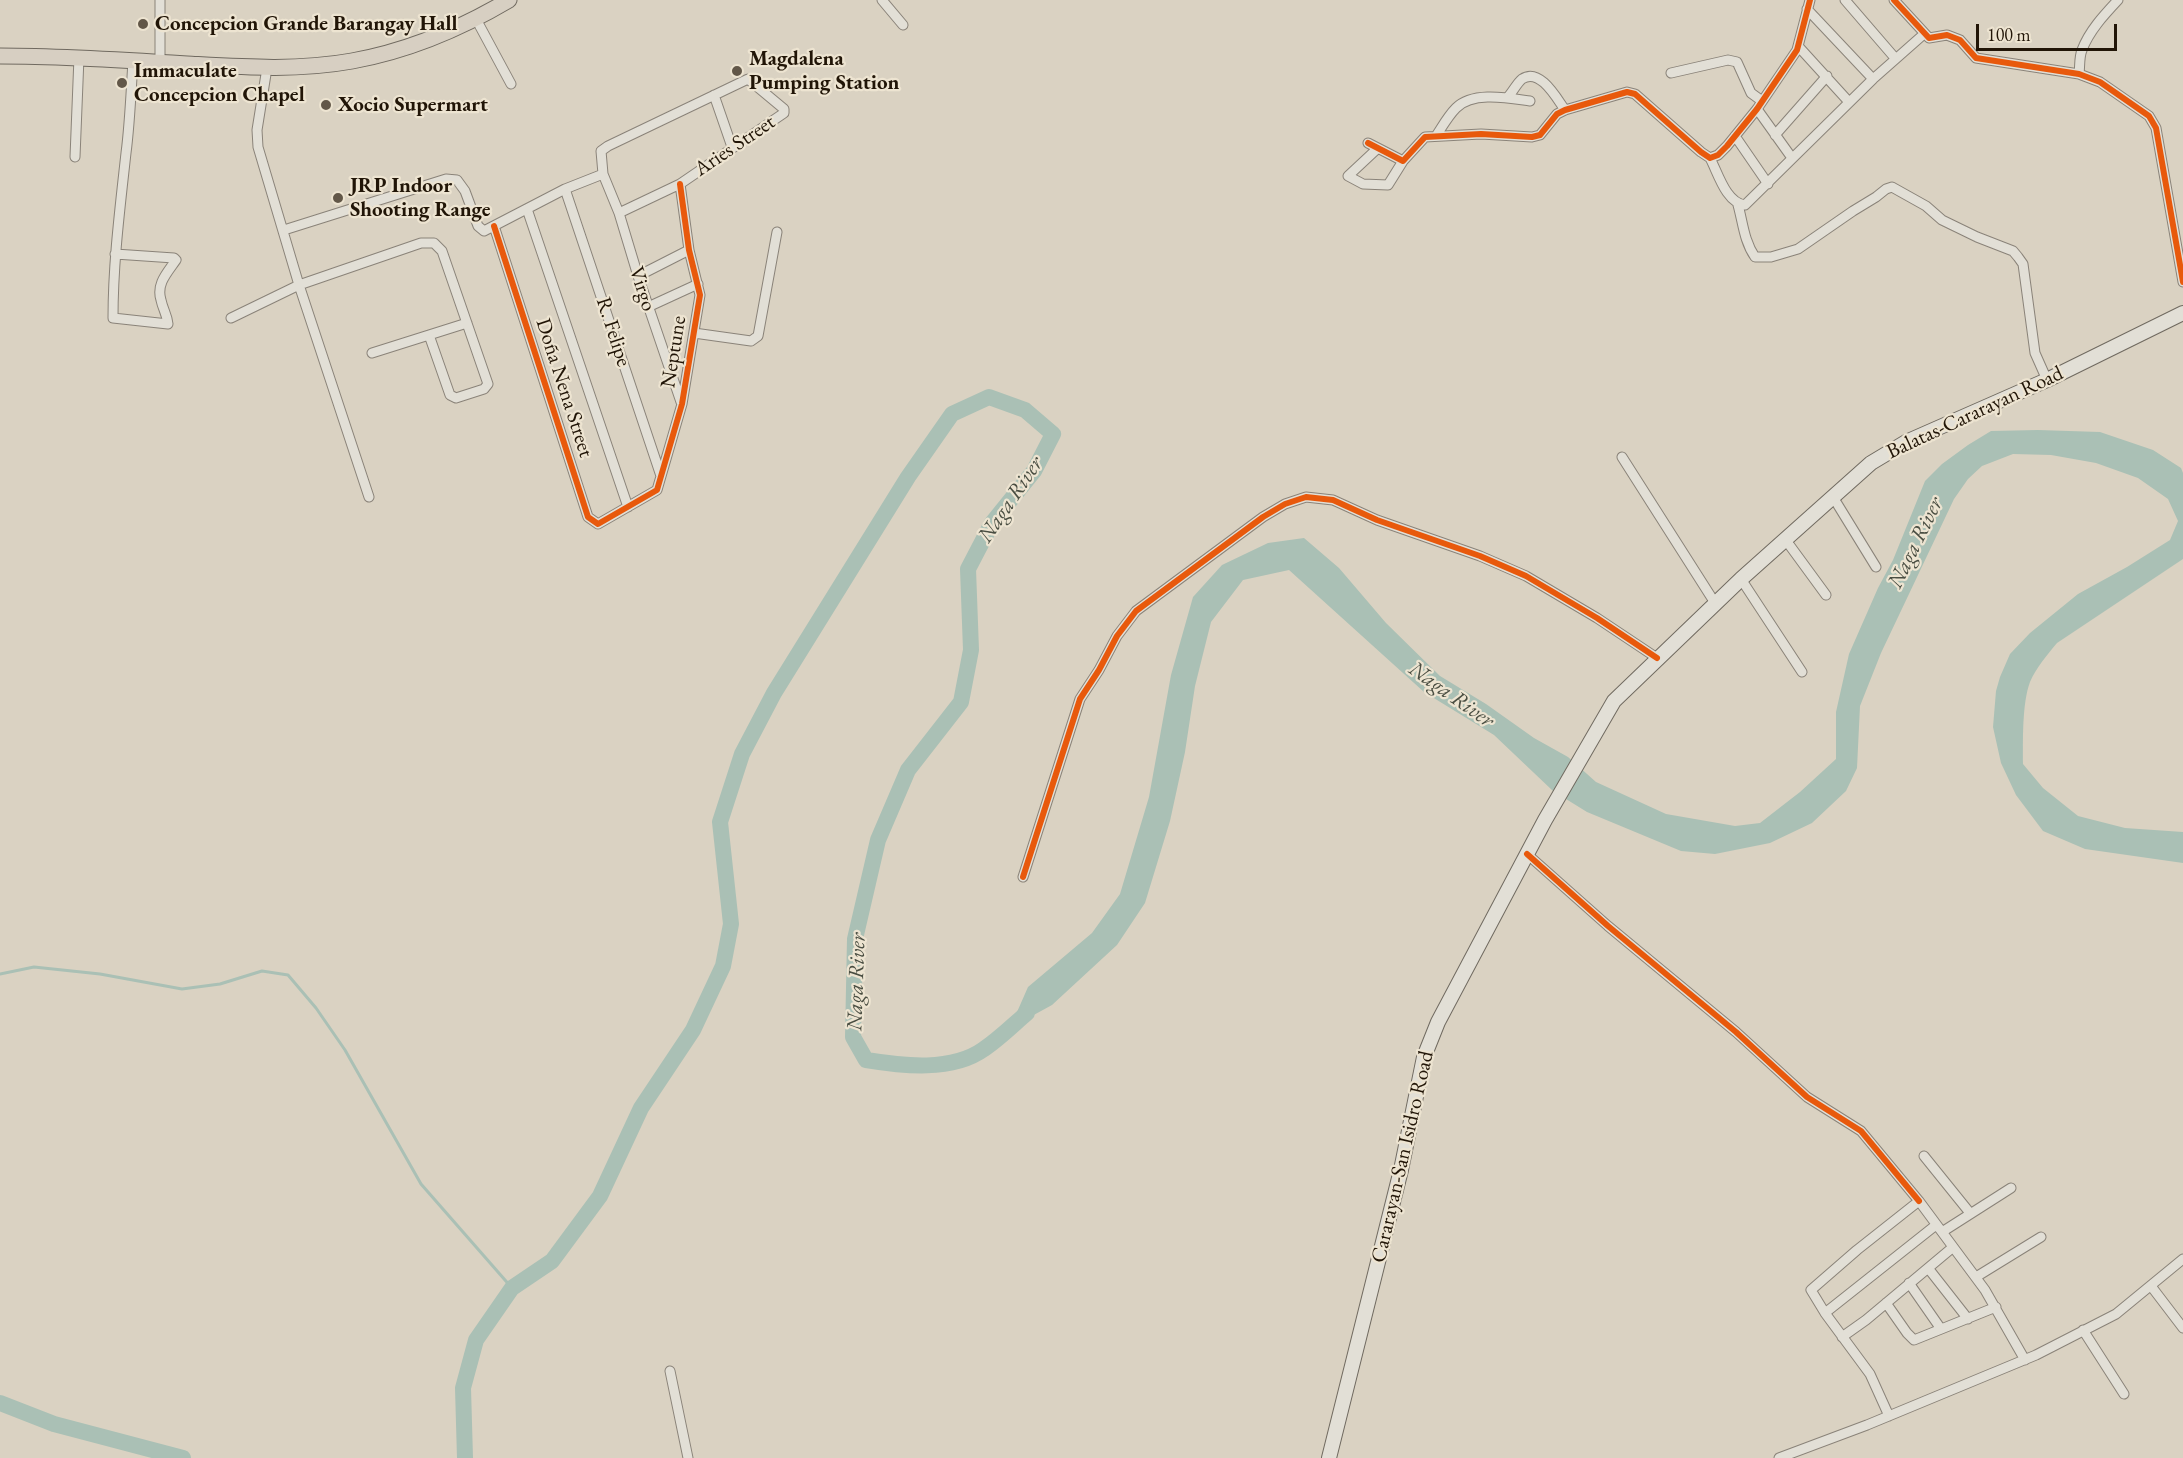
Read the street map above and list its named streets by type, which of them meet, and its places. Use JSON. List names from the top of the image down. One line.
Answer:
{"streets":{"main road":["Balatas-Cararayan Road","Cararayan-San Isidro Road"],"street":["Aries Street","Virgo","R. Felipe","Neptune","Doña Nena Street"]},"crossings":[["Aries Street","Virgo"],["Aries Street","Neptune"],["Virgo","Neptune"],["R. Felipe","Neptune"],["Neptune","Doña Nena Street"],["Balatas-Cararayan Road","Cararayan-San Isidro Road"]],"water":["Naga River"],"places":["Concepcion Grande Barangay Hall","Magdalena Pumping Station","Immaculate Concepcion Chapel","Xocio Supermart","JRP Indoor Shooting Range"],"scale_bar":"100 m"}
